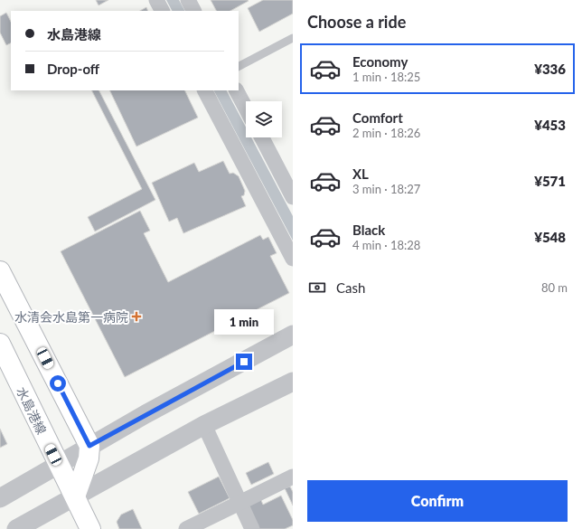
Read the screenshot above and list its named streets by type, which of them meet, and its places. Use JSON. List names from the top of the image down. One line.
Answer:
{"streets":{"main road":["水島港線"]},"places":{"health":["水清会水島第一病院"]},"page":{"heading":"Choose a ride","banner":["水島港線","Drop-off"],"list":[{"name":"Economy","note":"1 min · 18:25","value":"¥336"},{"name":"Comfort","note":"2 min · 18:26","value":"¥453"},{"name":"XL","note":"3 min · 18:27","value":"¥571"},{"name":"Black","note":"4 min · 18:28","value":"¥548"}],"pay":["Cash","80 m"],"bubble":"1 min","buttons":"Confirm"}}
